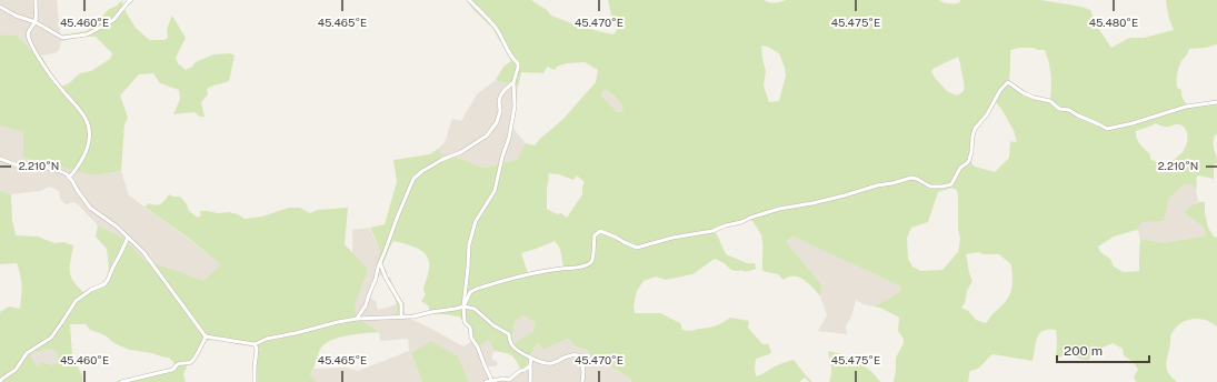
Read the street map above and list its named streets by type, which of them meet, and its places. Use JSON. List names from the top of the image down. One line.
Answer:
{"scale_bar":"200 m","coordinates":["45.460°E","45.465°E","45.470°E","45.475°E","45.480°E","2.210°N"]}
